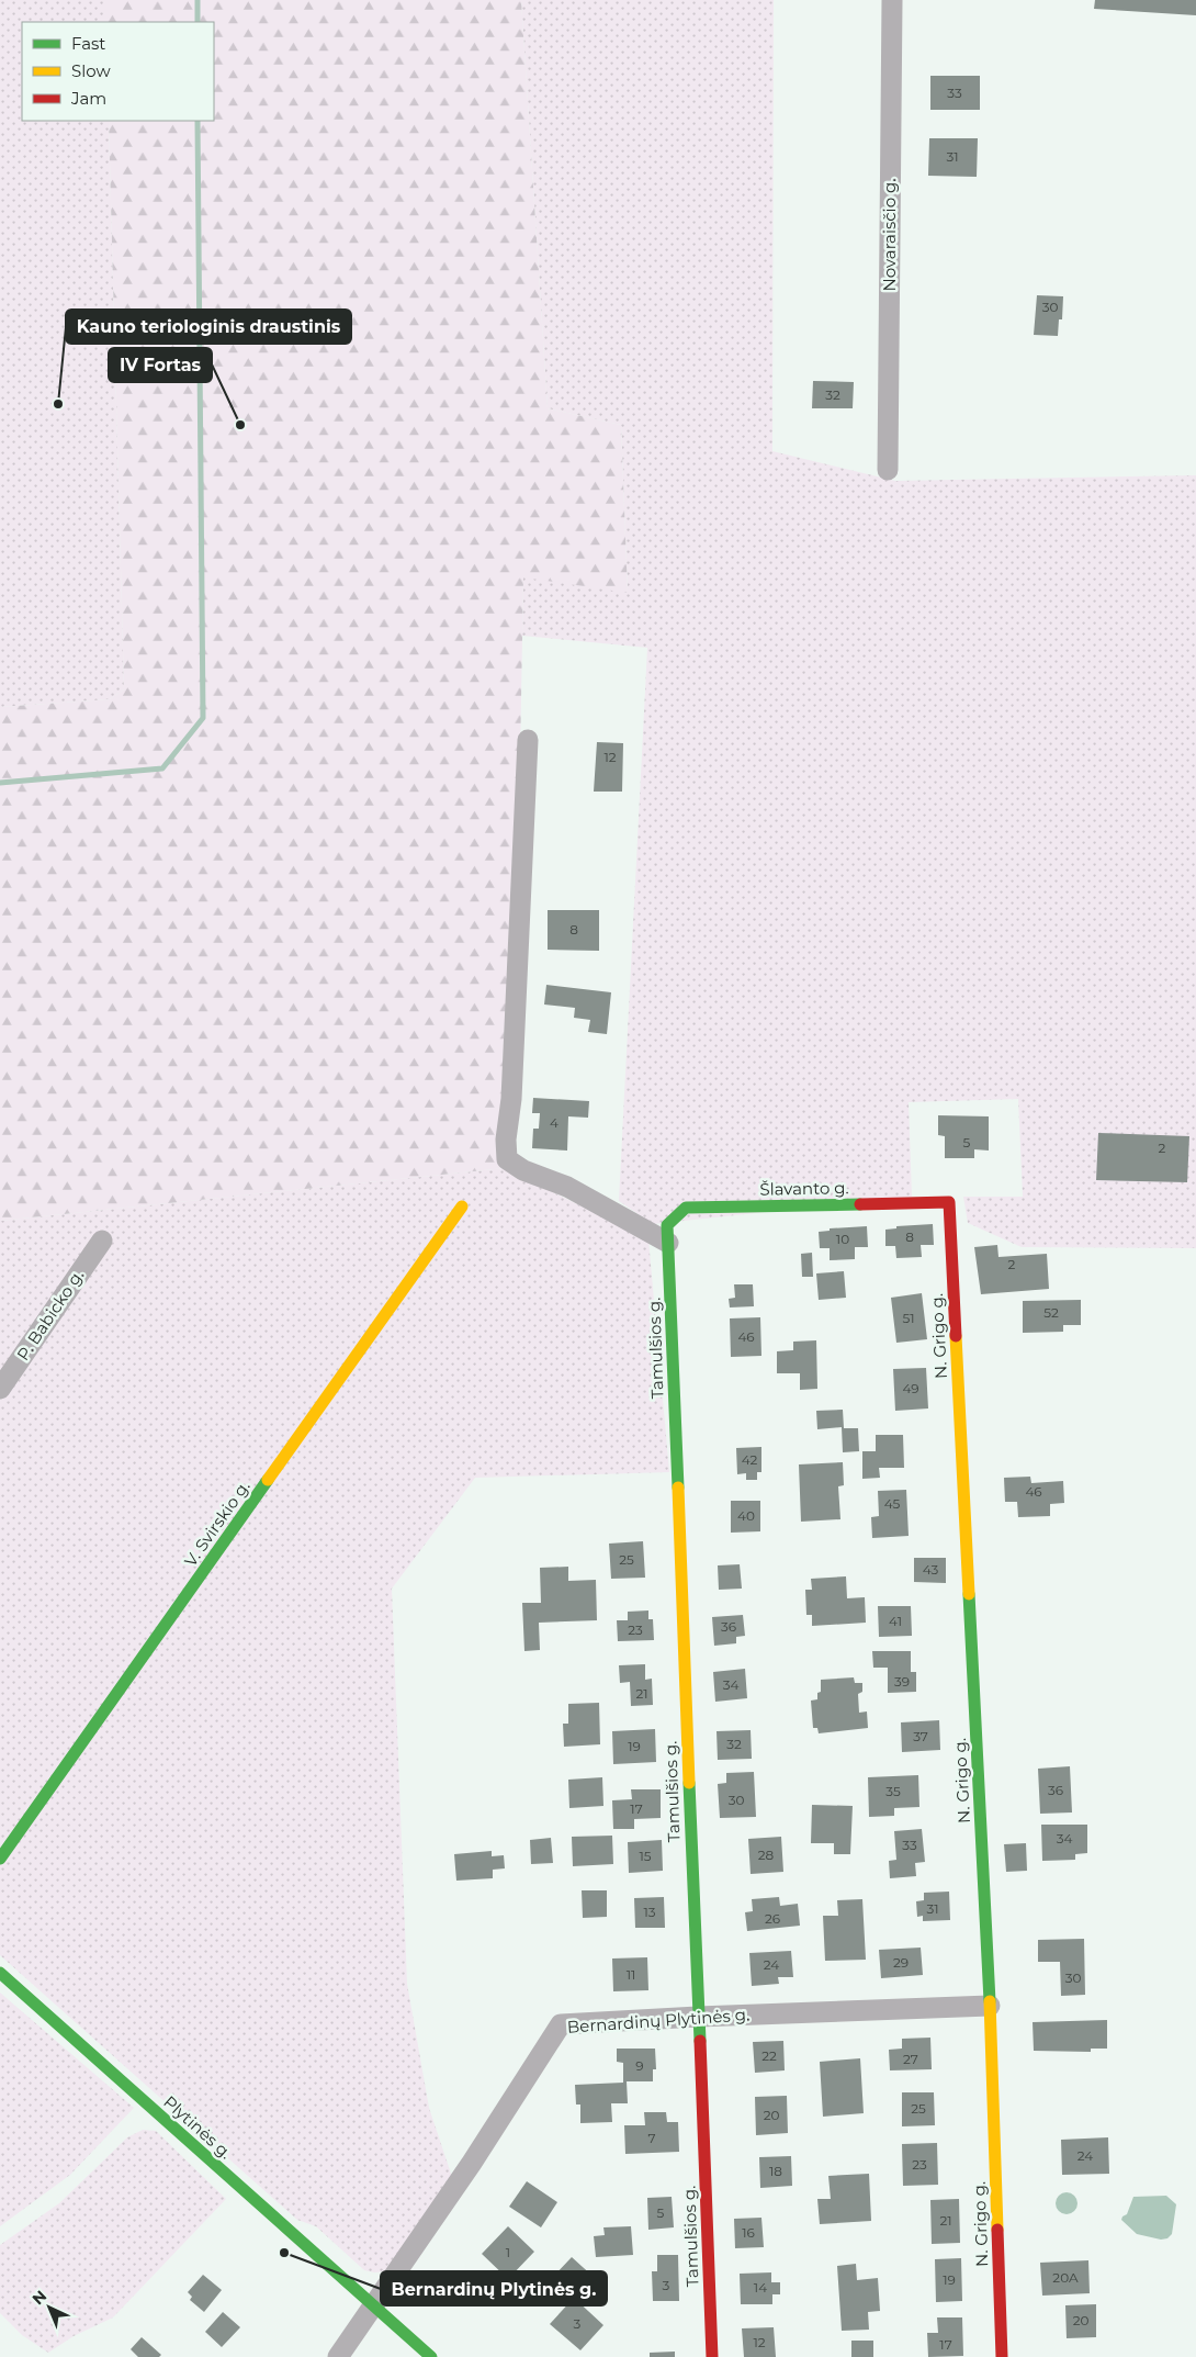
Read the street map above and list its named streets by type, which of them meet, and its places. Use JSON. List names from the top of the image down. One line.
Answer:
{"streets":{"street":["Novaraisčio g.","Šlavanto g.","P. Babicko g.","N. Grigo g.","Tamulšios g.","V. Svirskio g.","Bernardinų Plytinės g.","Plytinės g."]},"crossings":[["Šlavanto g.","N. Grigo g."],["Šlavanto g.","Tamulšios g."],["N. Grigo g.","Bernardinų Plytinės g."],["Tamulšios g.","Bernardinų Plytinės g."],["Bernardinų Plytinės g.","Plytinės g."]],"places":["Kauno teriologinis draustinis","IV Fortas","Bernardinų Plytinės g."],"house_numbers":["33","31","30","32","12","8","4","5","2","8","10","2","52","51","46","49","42","46","45","40","25","43","41","36","23","39","34","21","37","32","19","36","35","30","17","34","33","28","15","31","13","26","29","24","11","30","22","27","9","25","20","7","24","23","18","5","21","16","1","20A","19","3","14","20","3","12","17"],"legend":["Fast","Slow","Jam"],"north":"top left"}
